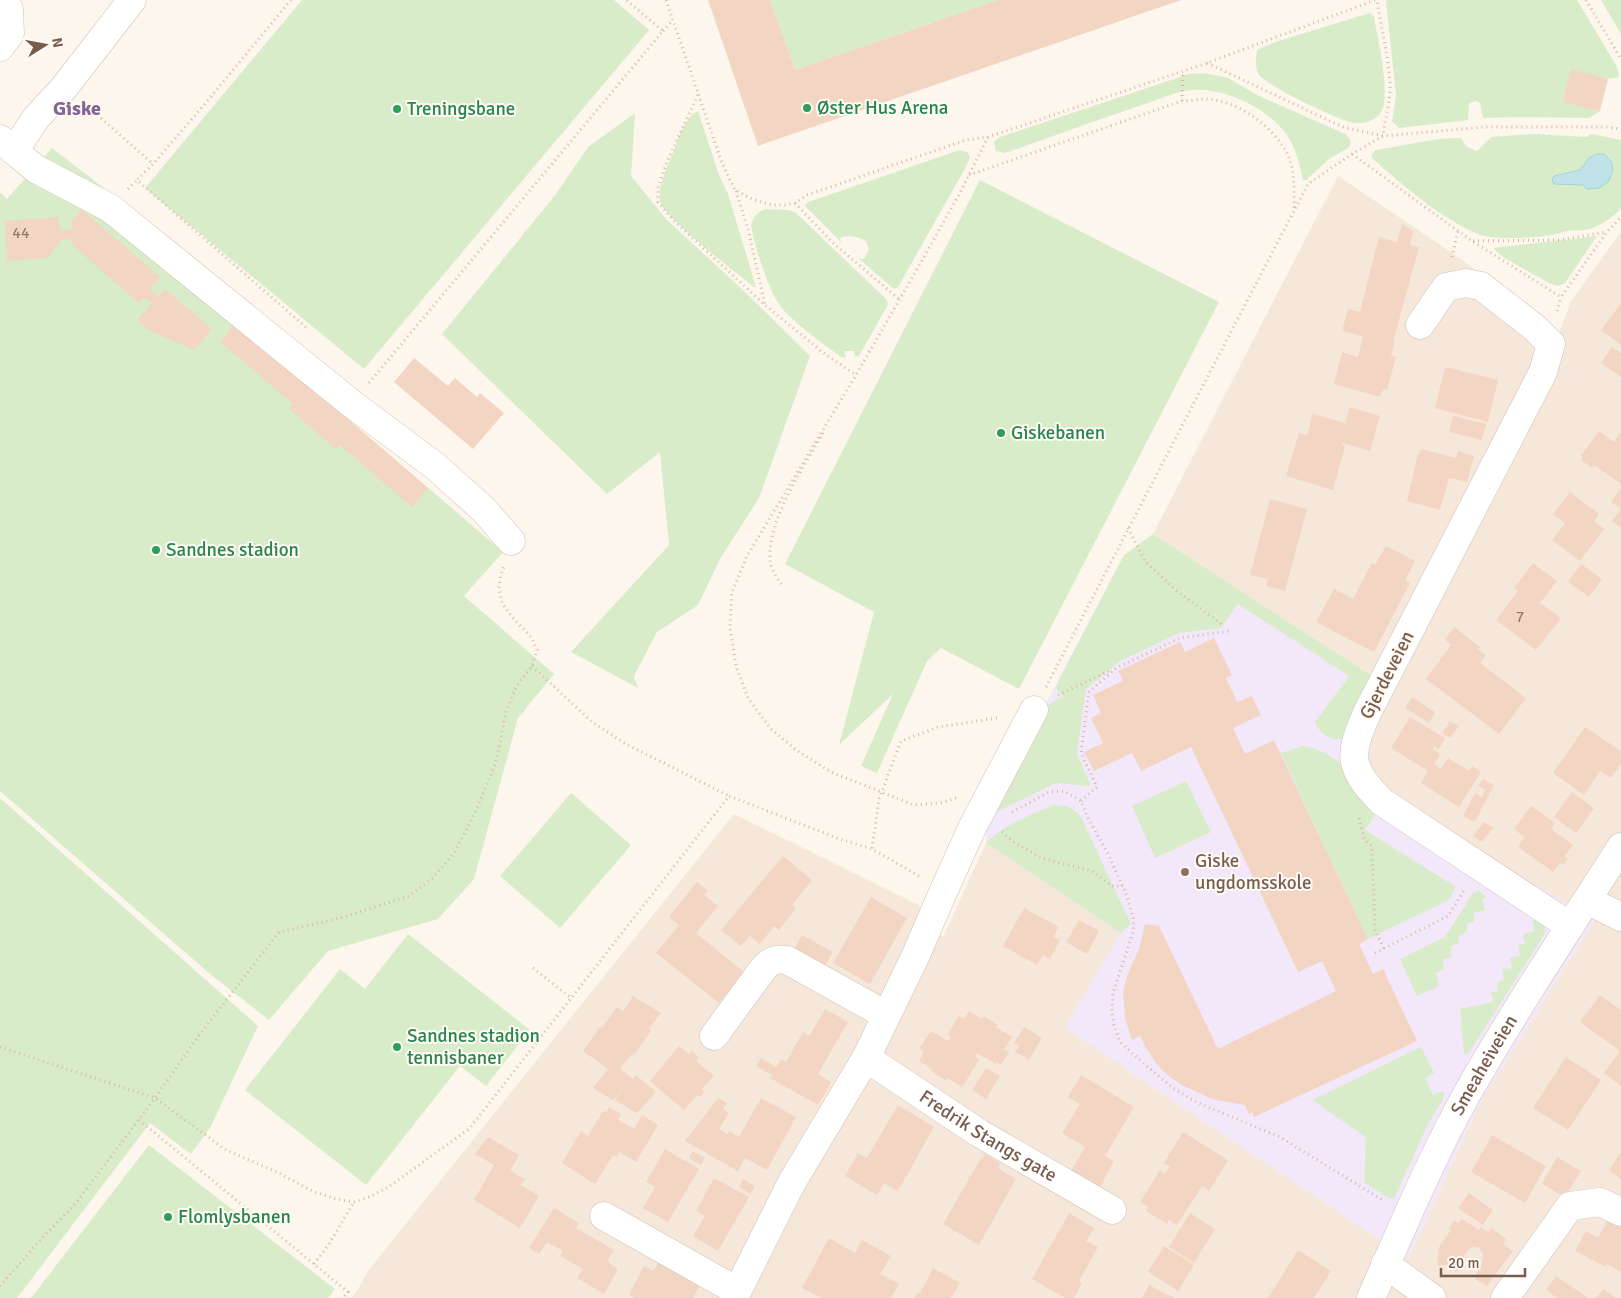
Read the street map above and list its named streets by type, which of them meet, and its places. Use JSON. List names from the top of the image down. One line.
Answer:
{"streets":{"street":["Gjerdeveien","Smeaheiveien","Fredrik Stangs gate"]},"crossings":[["Gjerdeveien","Smeaheiveien"]],"districts":["Giske"],"places":["Øster Hus Arena","Treningsbane","Giskebanen","Sandnes stadion","Giske ungdomsskole","Sandnes stadion tennisbaner","Flomlysbanen"],"house_numbers":["44","7"],"scale_bar":"20 m","north":"right"}
